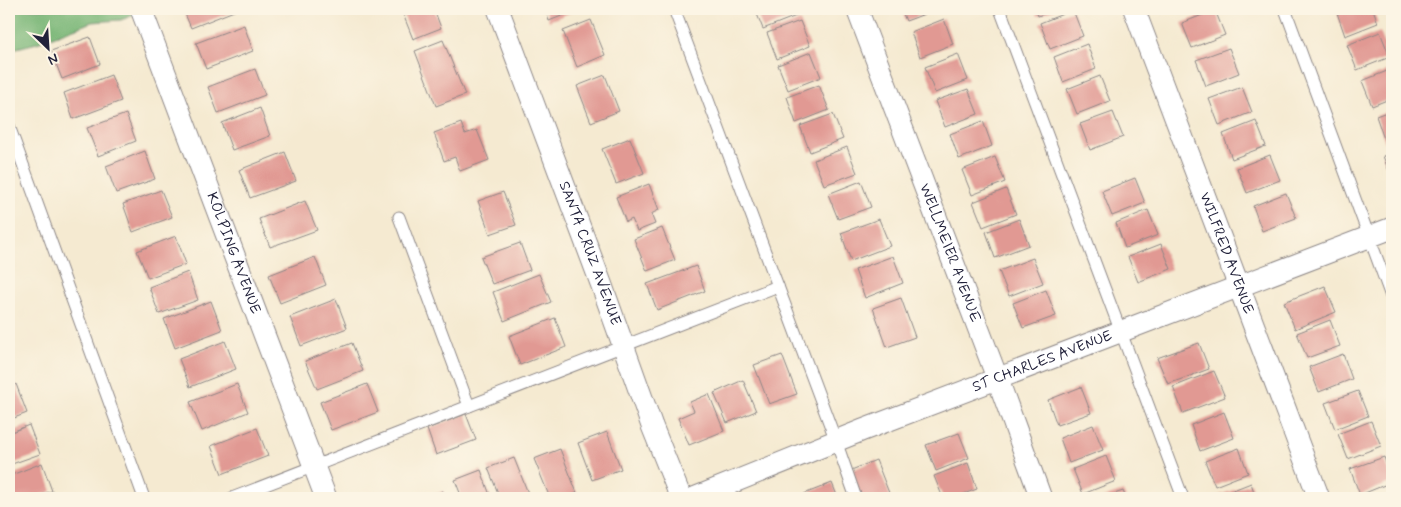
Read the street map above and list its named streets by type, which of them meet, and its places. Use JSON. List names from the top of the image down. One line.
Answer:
{"streets":{"street":["KOLPING AVENUE","WELLMEIER AVENUE","SANTA CRUZ AVENUE","WILFRED AVENUE","ST CHARLES AVENUE"]},"crossings":[["WELLMEIER AVENUE","ST CHARLES AVENUE"],["WILFRED AVENUE","ST CHARLES AVENUE"]],"north":"bottom right"}
